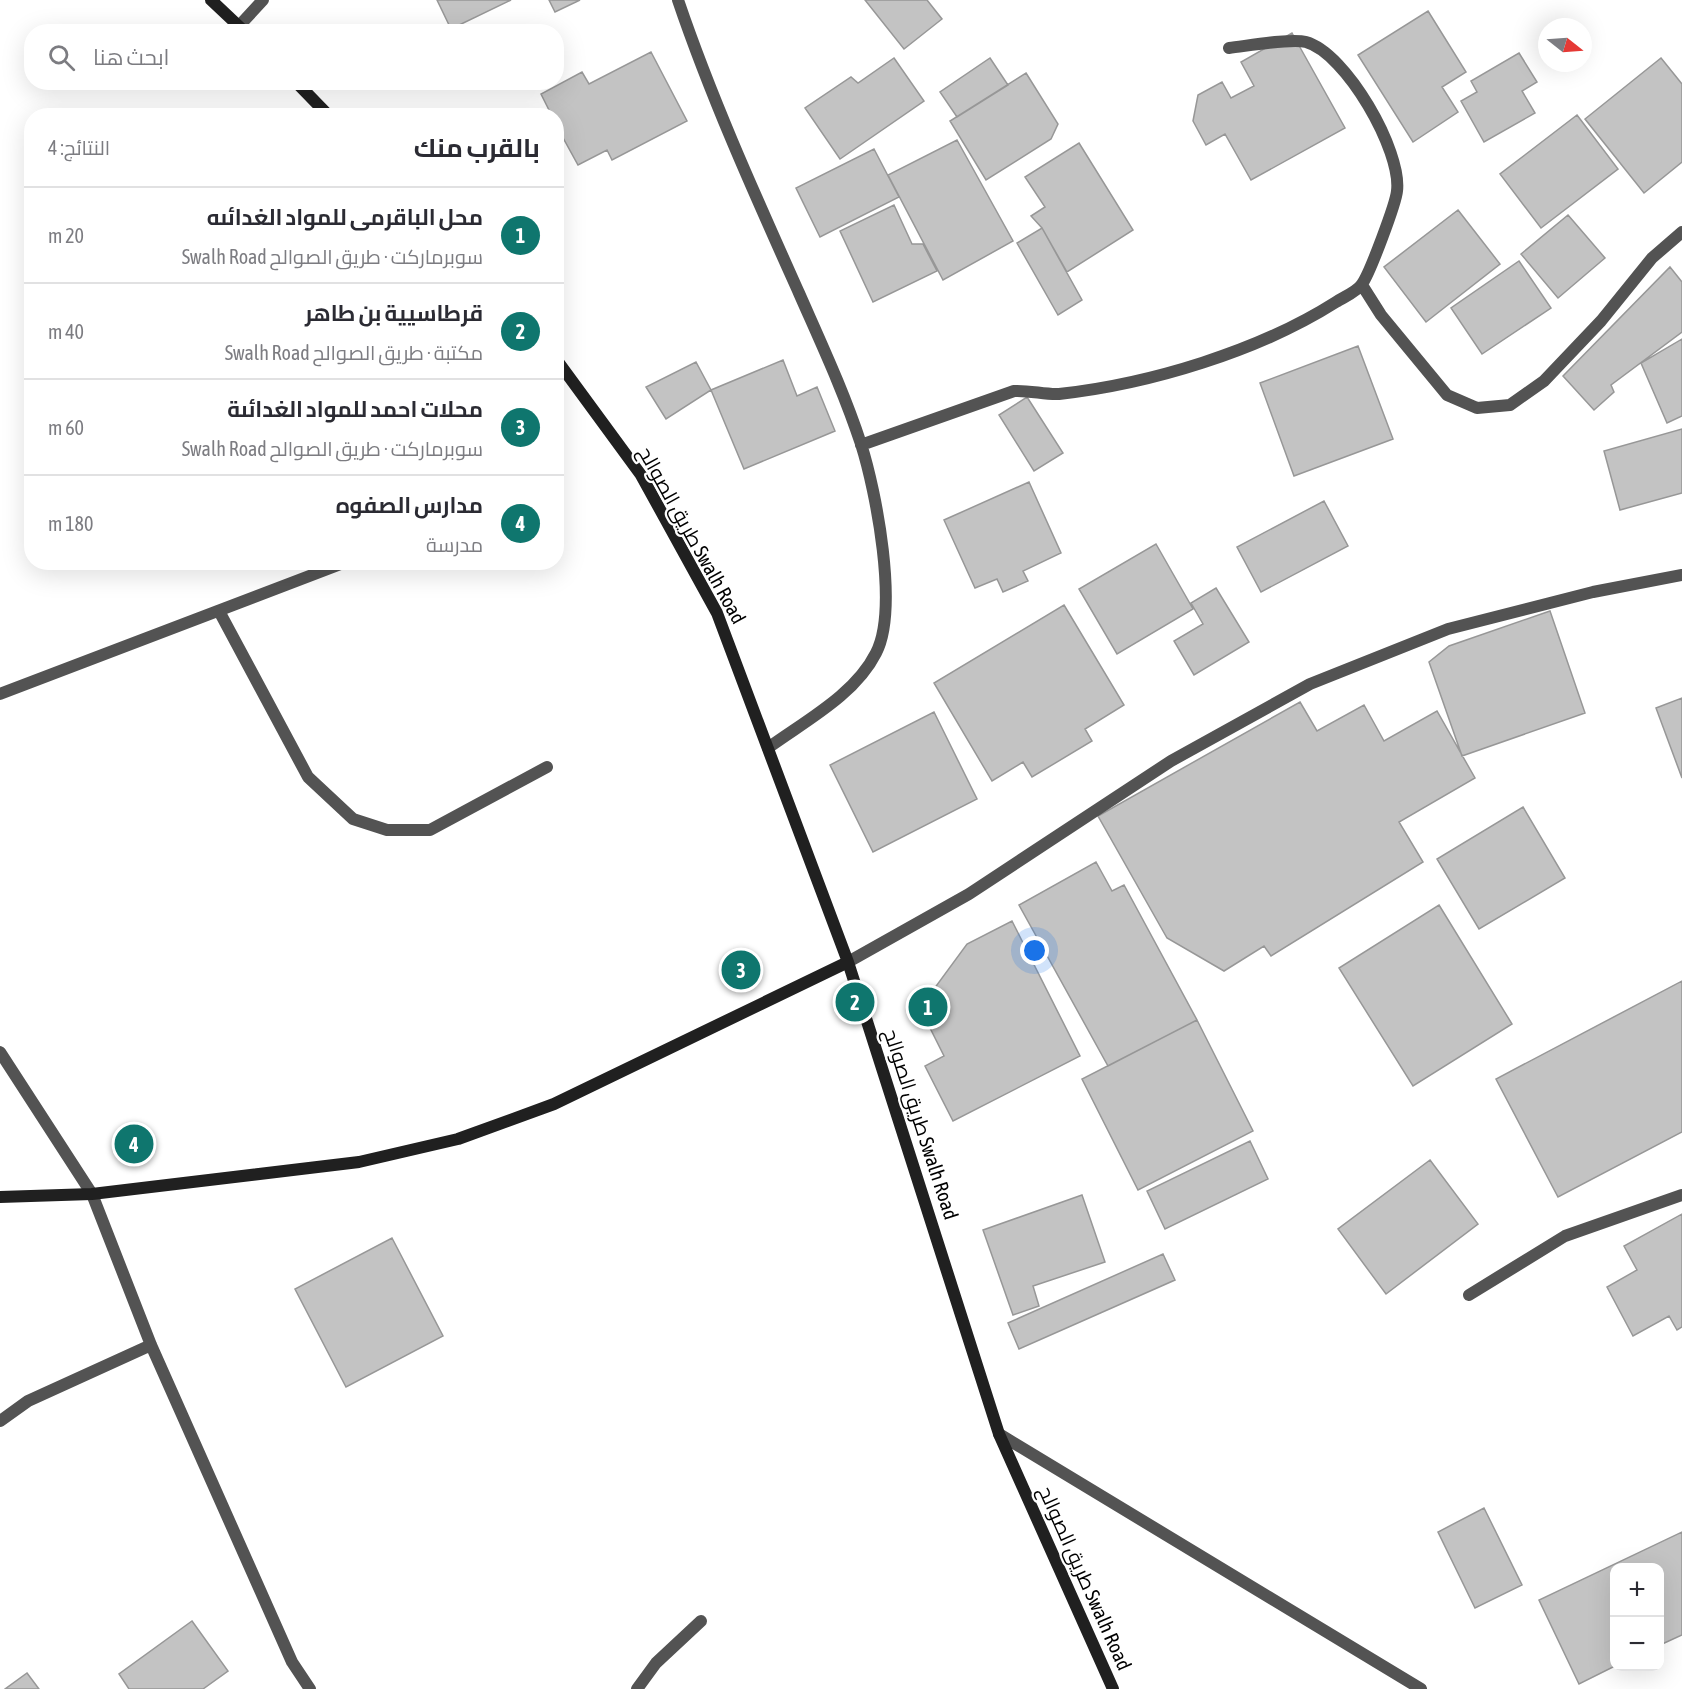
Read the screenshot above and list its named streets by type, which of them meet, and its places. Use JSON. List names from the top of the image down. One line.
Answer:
{"streets":{"street":["طريق الصوالح Swalh Road"]},"north":"right","page":{"search":"ابحث هنا","heading":["بالقرب منك","النتائج: 4"],"list":[{"mark":"1","name":"محل الباقرمى للمواد الغدائىه","note":"سوبرماركت · طريق الصوالح Swalh Road","value":"20 m"},{"mark":"2","name":"قرطاسيية بن طاهر","note":"مكتبة · طريق الصوالح Swalh Road","value":"40 m"},{"mark":"3","name":"محلات احمد للمواد الغدائىة","note":"سوبرماركت · طريق الصوالح Swalh Road","value":"60 m"},{"mark":"4","name":"مدارس الصفوه","note":"مدرسة","value":"180 m"}],"pins":["3","2","1","4"],"map_buttons":["+","−"]}}
